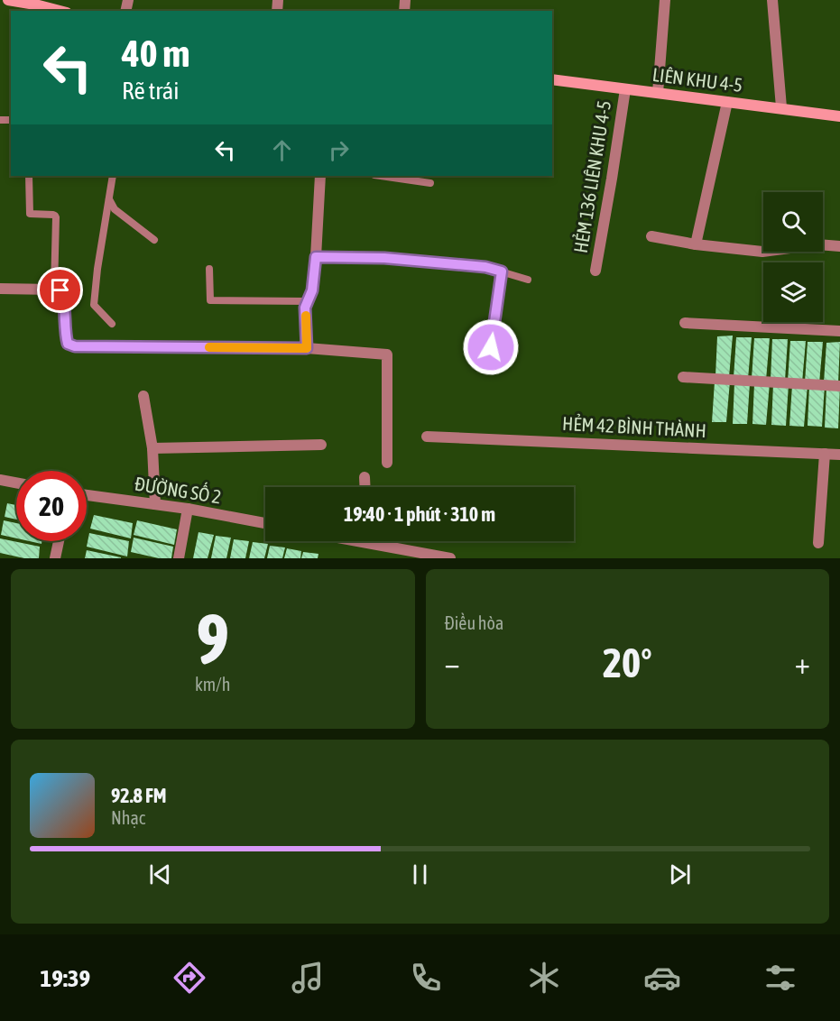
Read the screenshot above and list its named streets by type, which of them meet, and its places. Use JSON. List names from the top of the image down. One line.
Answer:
{"streets":{"street":["LIÊN KHU 4-5","HẺM 136 LIÊN KHU 4-5","HẺM 42 BÌNH THÀNH","ĐƯỜNG SỐ 2"]},"crossings":[["LIÊN KHU 4-5","HẺM 136 LIÊN KHU 4-5"]],"page":{"turn":["40 m","Rẽ trái"],"limit":"20","trip":"19:40 · 1 phút · 310 m","tile":[["9","km/h"],"Điều hòa"],"heat":["−","20°","+"],"song":["92.8 FM","Nhạc"],"tabs":"19:39"}}
